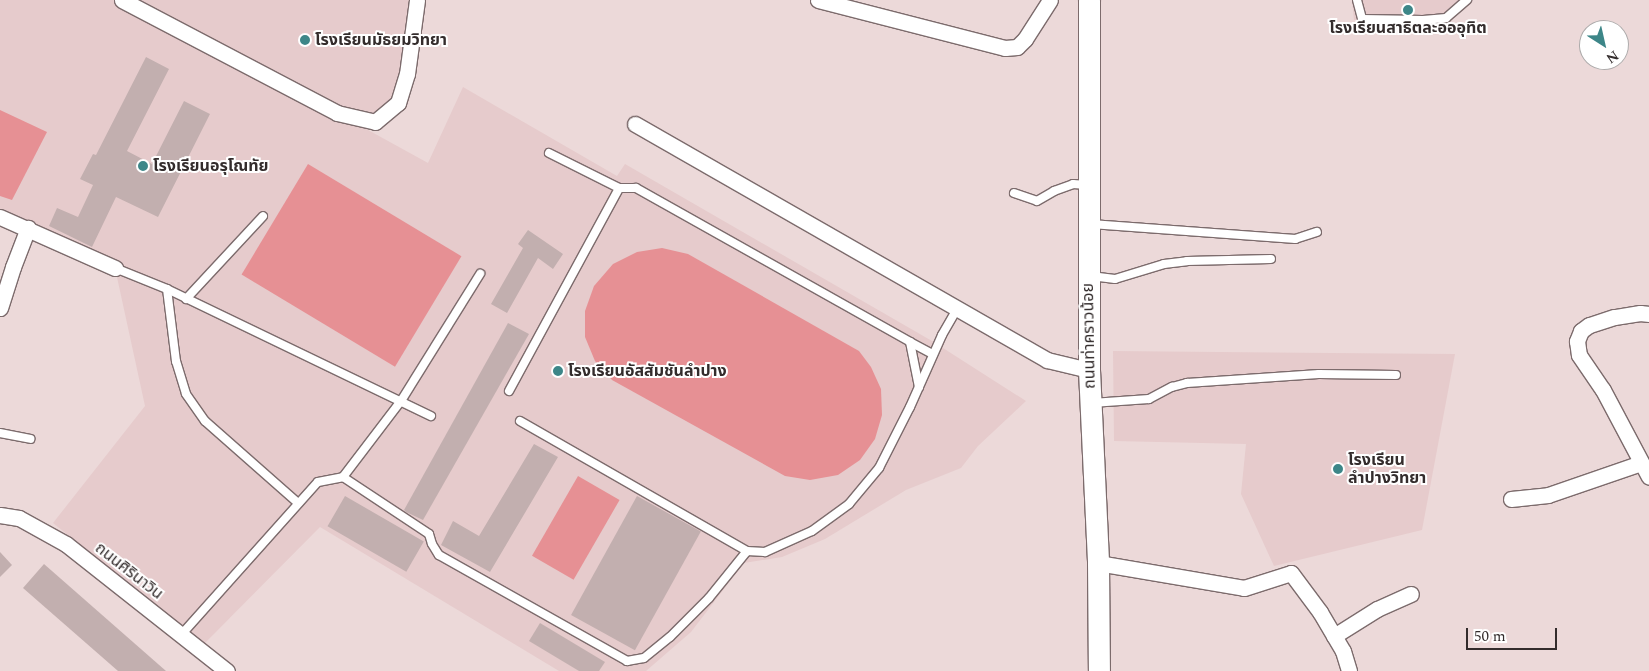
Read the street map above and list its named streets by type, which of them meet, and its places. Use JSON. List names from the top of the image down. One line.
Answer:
{"streets":{"street":["ถนนท่าคราวน้อย","ถนนศิรินาวิน"]},"places":["โรงเรียนสาธิตละอออุทิต","โรงเรียนมัธยมวิทยา","โรงเรียนอรุโณทัย","โรงเรียนอัสสัมชันลำปาง","โรงเรียน ลำปางวิทยา"],"scale_bar":"50 m","north":"bottom right"}
